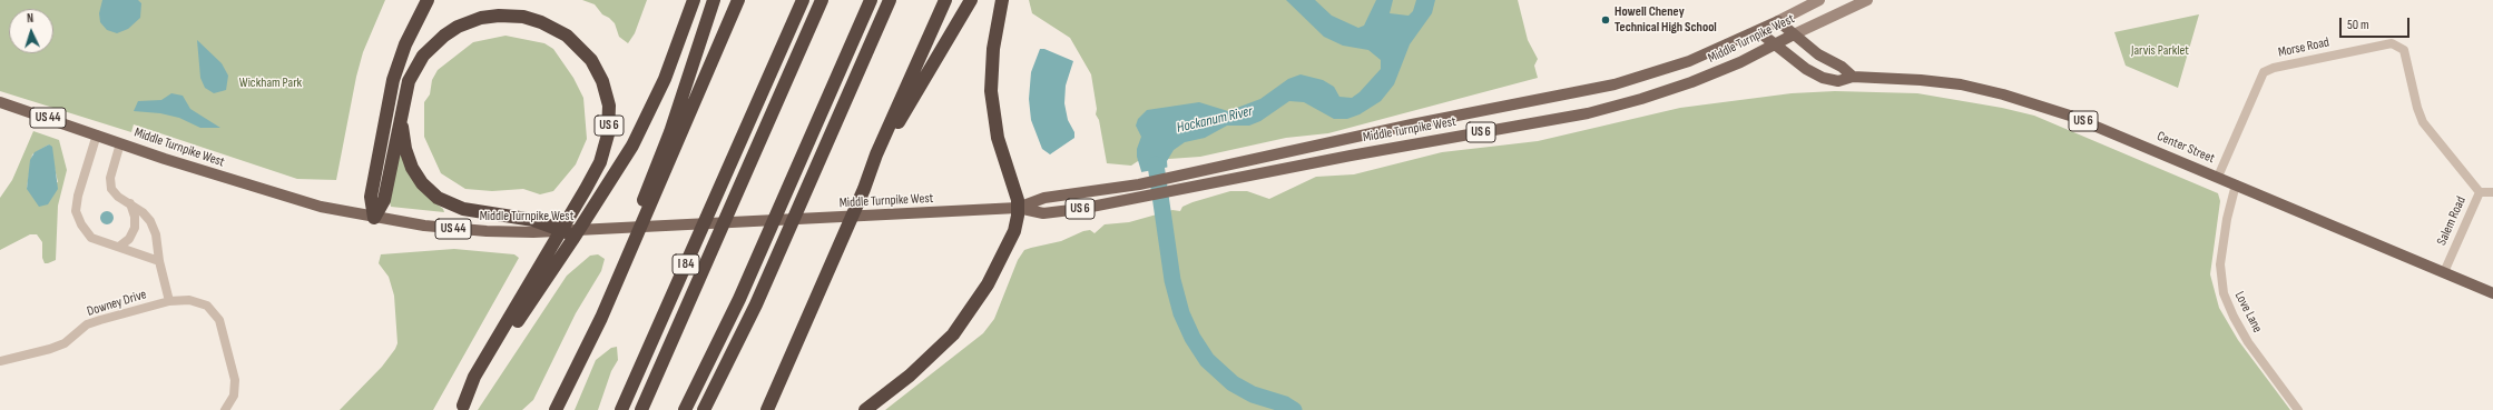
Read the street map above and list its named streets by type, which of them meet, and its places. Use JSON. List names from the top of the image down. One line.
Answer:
{"streets":{"highway":["US 6","I 84"],"main road":["Middle Turnpike West","US 44","Center Street"],"street":["Morse Road","Salem Road","Downey Drive","Love Lane"]},"crossings":[["Middle Turnpike West","US 6"],["Middle Turnpike West","Center Street"],["Morse Road","Center Street"],["Morse Road","Salem Road"],["Center Street","Salem Road"],["Center Street","Love Lane"]],"water":["Hockanum River"],"parks":["Jarvis Parklet","Wickham Park"],"places":["Howell Cheney Technical High School"],"scale_bar":"50 m","north":"top"}
